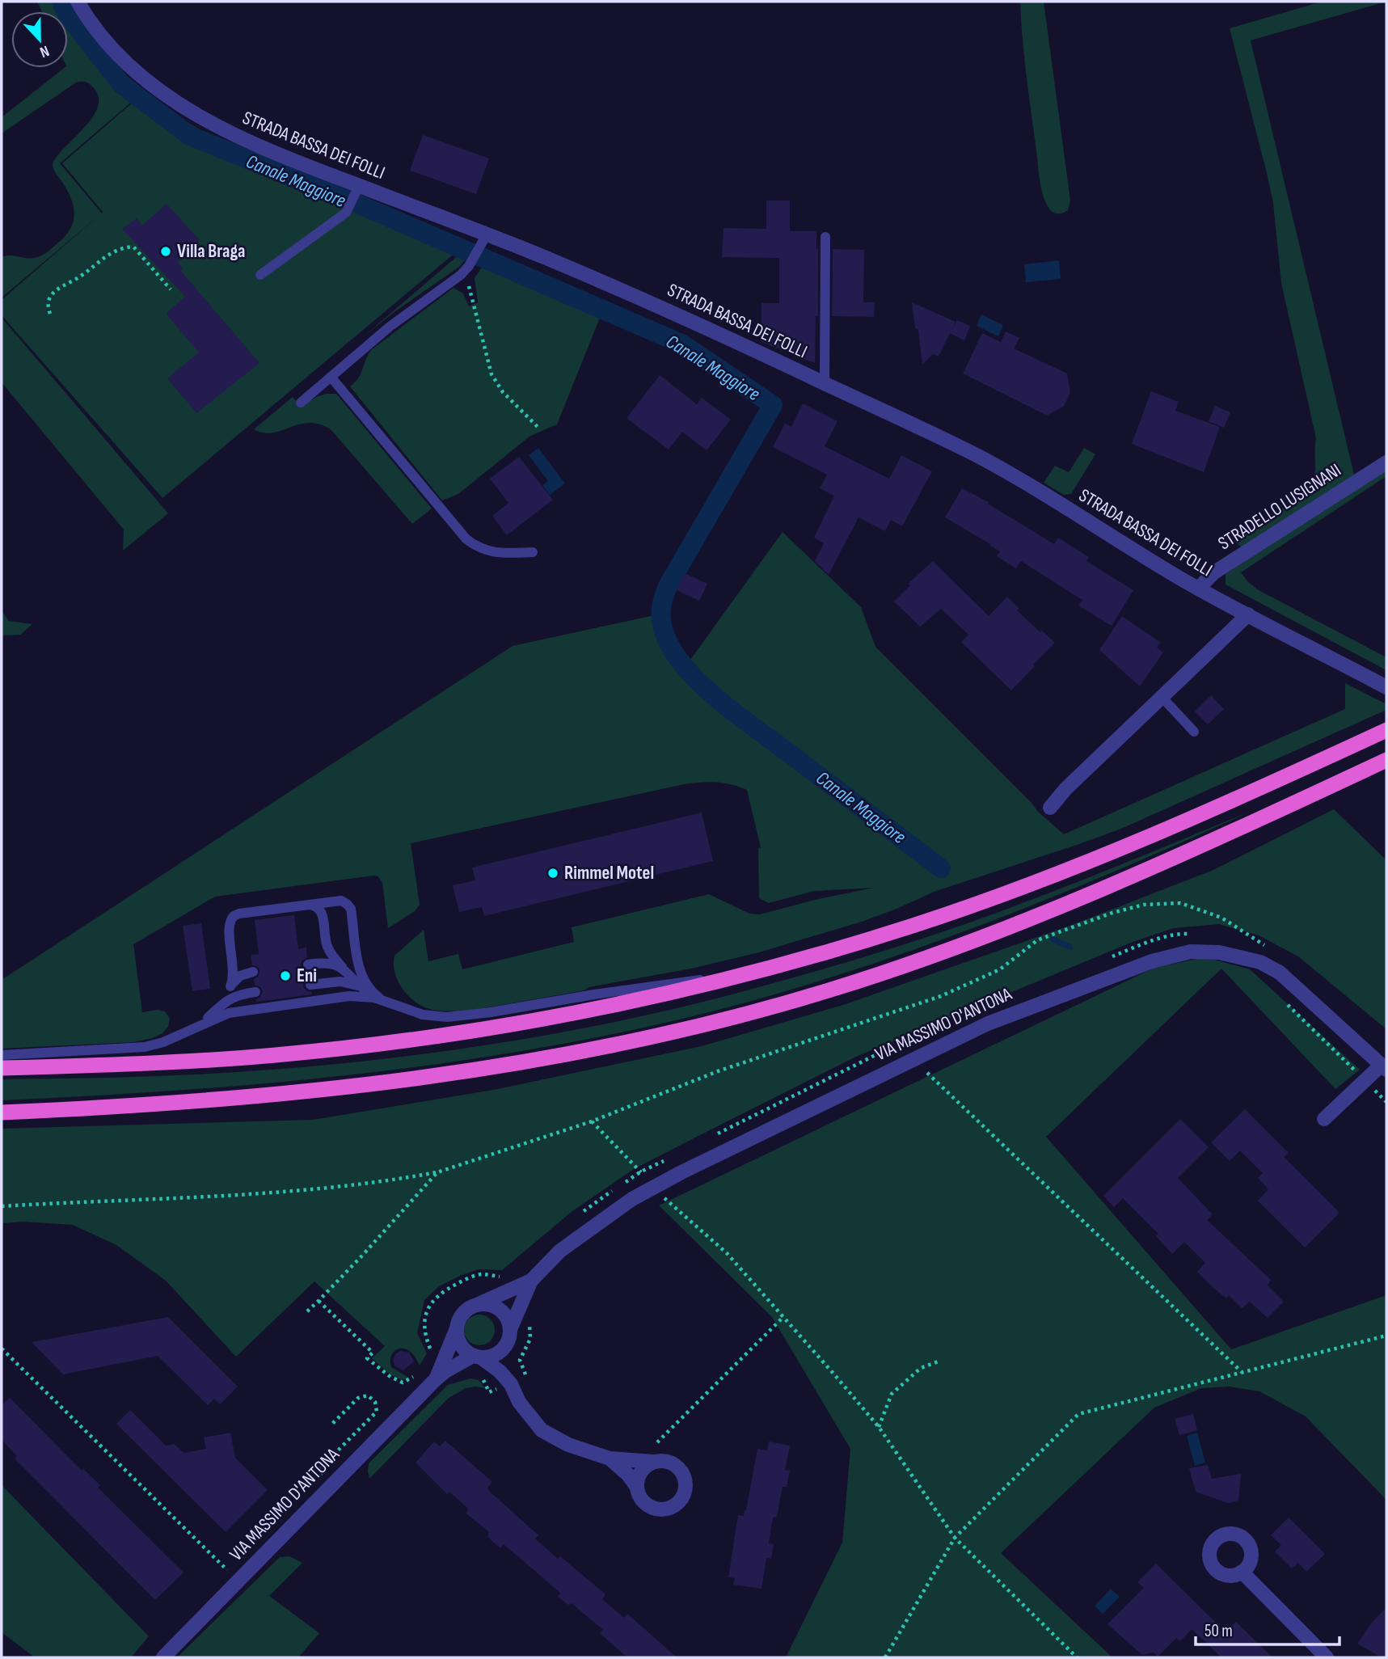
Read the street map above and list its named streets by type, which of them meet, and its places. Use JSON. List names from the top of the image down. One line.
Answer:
{"streets":{"street":["STRADA BASSA DEI FOLLI","STRADELLO LUSIGNANI","VIA MASSIMO D'ANTONA"]},"crossings":[["STRADA BASSA DEI FOLLI","STRADELLO LUSIGNANI"]],"water":["Canale Maggiore"],"places":["Villa Braga","Rimmel Motel","Eni"],"scale_bar":"50 m","north":"bottom"}
